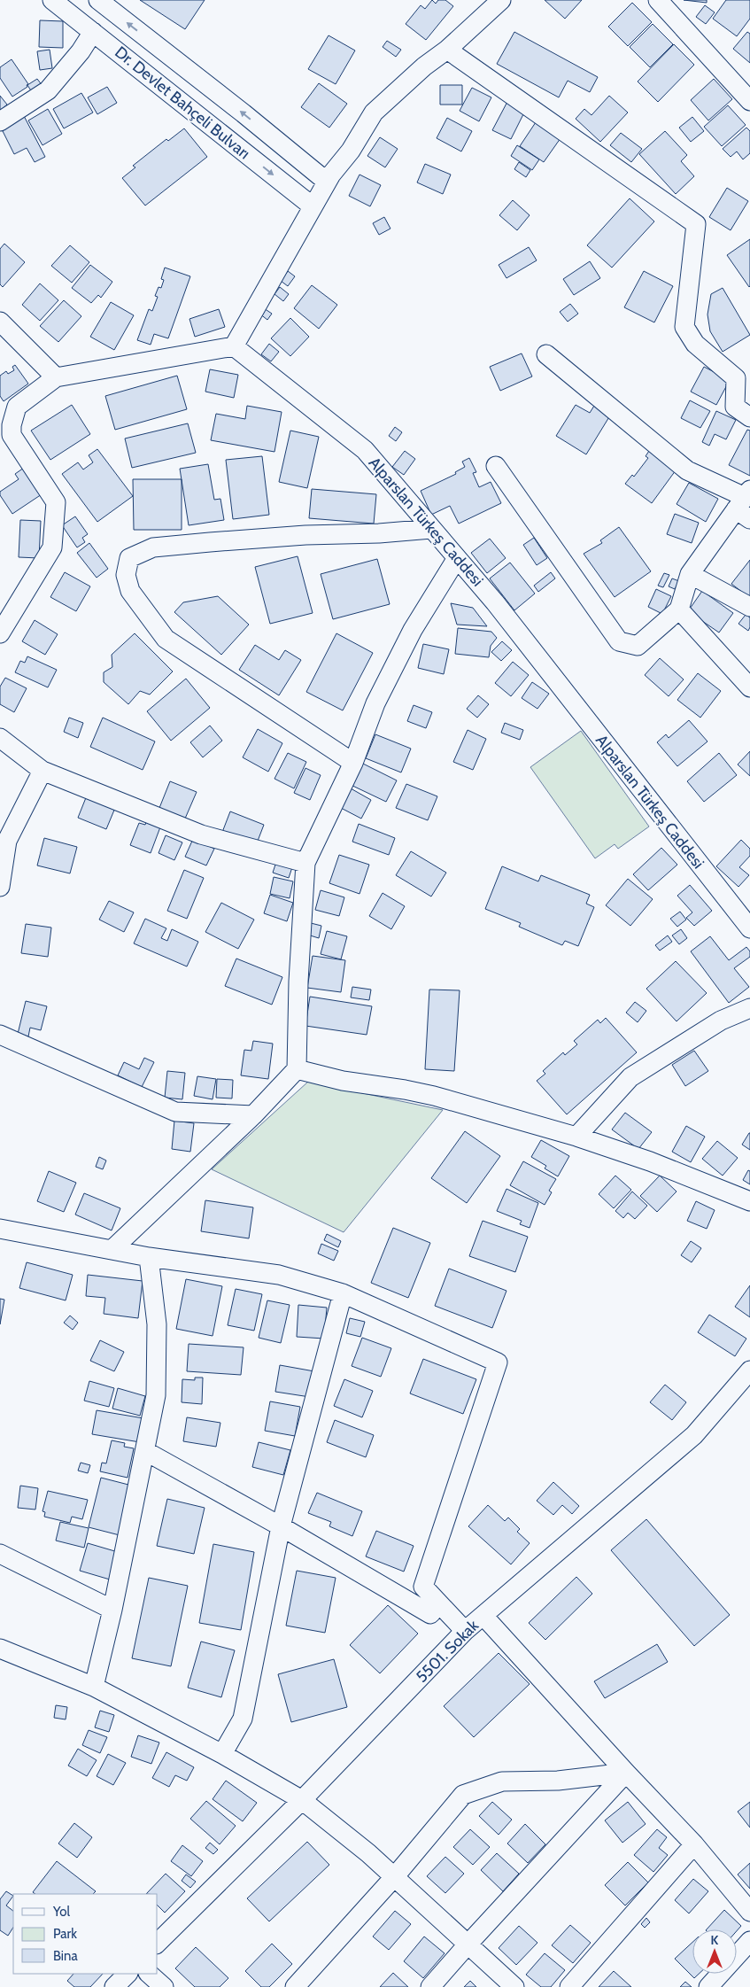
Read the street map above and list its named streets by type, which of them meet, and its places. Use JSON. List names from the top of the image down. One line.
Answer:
{"streets":{"street":["Dr. Devlet Bahçeli Bulvarı","Alparslan Türkeş Caddesi","5501. Sokak"]},"legend":["Yol","Park","Bina"],"north":"top"}
